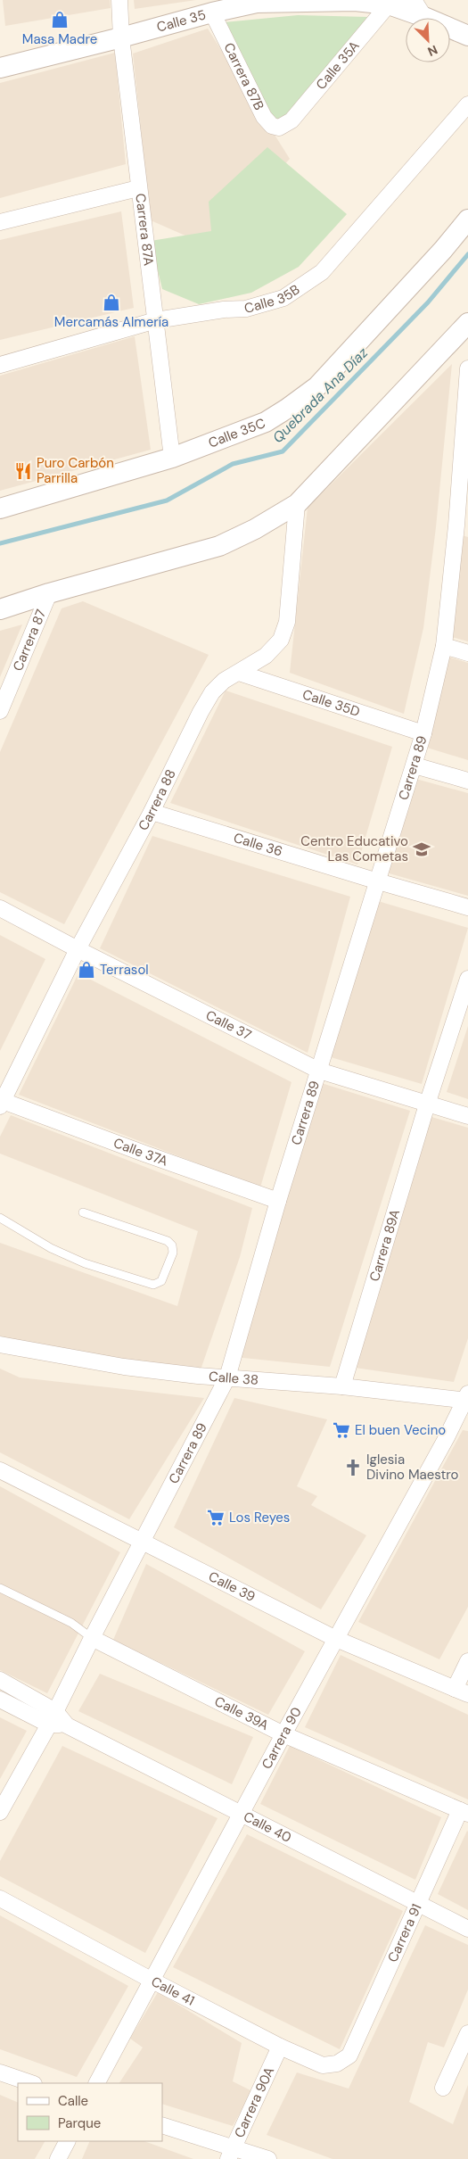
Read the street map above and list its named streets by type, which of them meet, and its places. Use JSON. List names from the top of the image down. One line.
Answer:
{"streets":{"street":["Calle 35","Calle 35A","Carrera 87B","Carrera 87A","Calle 35B","Calle 35C","Carrera 87","Calle 35D","Carrera 89","Carrera 88","Calle 36","Calle 37","Calle 37A","Carrera 89A","Calle 38","Calle 39","Calle 39A","Carrera 90","Calle 40","Carrera 91","Calle 41","Carrera 90A"]},"crossings":[["Calle 35","Calle 35A"],["Calle 35","Carrera 87B"],["Calle 35","Carrera 87A"],["Calle 35A","Carrera 87B"],["Carrera 87A","Calle 35B"],["Carrera 87A","Calle 35C"],["Calle 35D","Carrera 89"],["Calle 35D","Carrera 88"],["Carrera 89","Calle 36"],["Carrera 89","Calle 37"],["Carrera 89","Calle 37A"],["Carrera 89","Calle 38"],["Carrera 89","Calle 39"],["Carrera 89","Calle 39A"],["Carrera 89","Calle 40"],["Carrera 88","Calle 36"],["Carrera 88","Calle 37"],["Carrera 88","Calle 37A"],["Calle 37","Carrera 89A"],["Carrera 89A","Calle 38"],["Calle 38","Carrera 90"],["Calle 39","Carrera 90"],["Calle 39A","Carrera 90"],["Calle 39A","Carrera 91"],["Carrera 90","Calle 40"],["Carrera 90","Calle 41"],["Calle 40","Carrera 91"],["Carrera 91","Calle 41"],["Calle 41","Carrera 90A"]],"water":["Quebrada Ana Díaz"],"places":{"shop":["Masa Madre","Mercamás Almería","Terrasol"],"restaurant":["Puro Carbón Parrilla"],"school or university":["Centro Educativo Las Cometas"],"supermarket":["El buen Vecino","Los Reyes"],"church":["Iglesia Divino Maestro"]},"legend":["Calle","Parque"],"north":"bottom right"}
